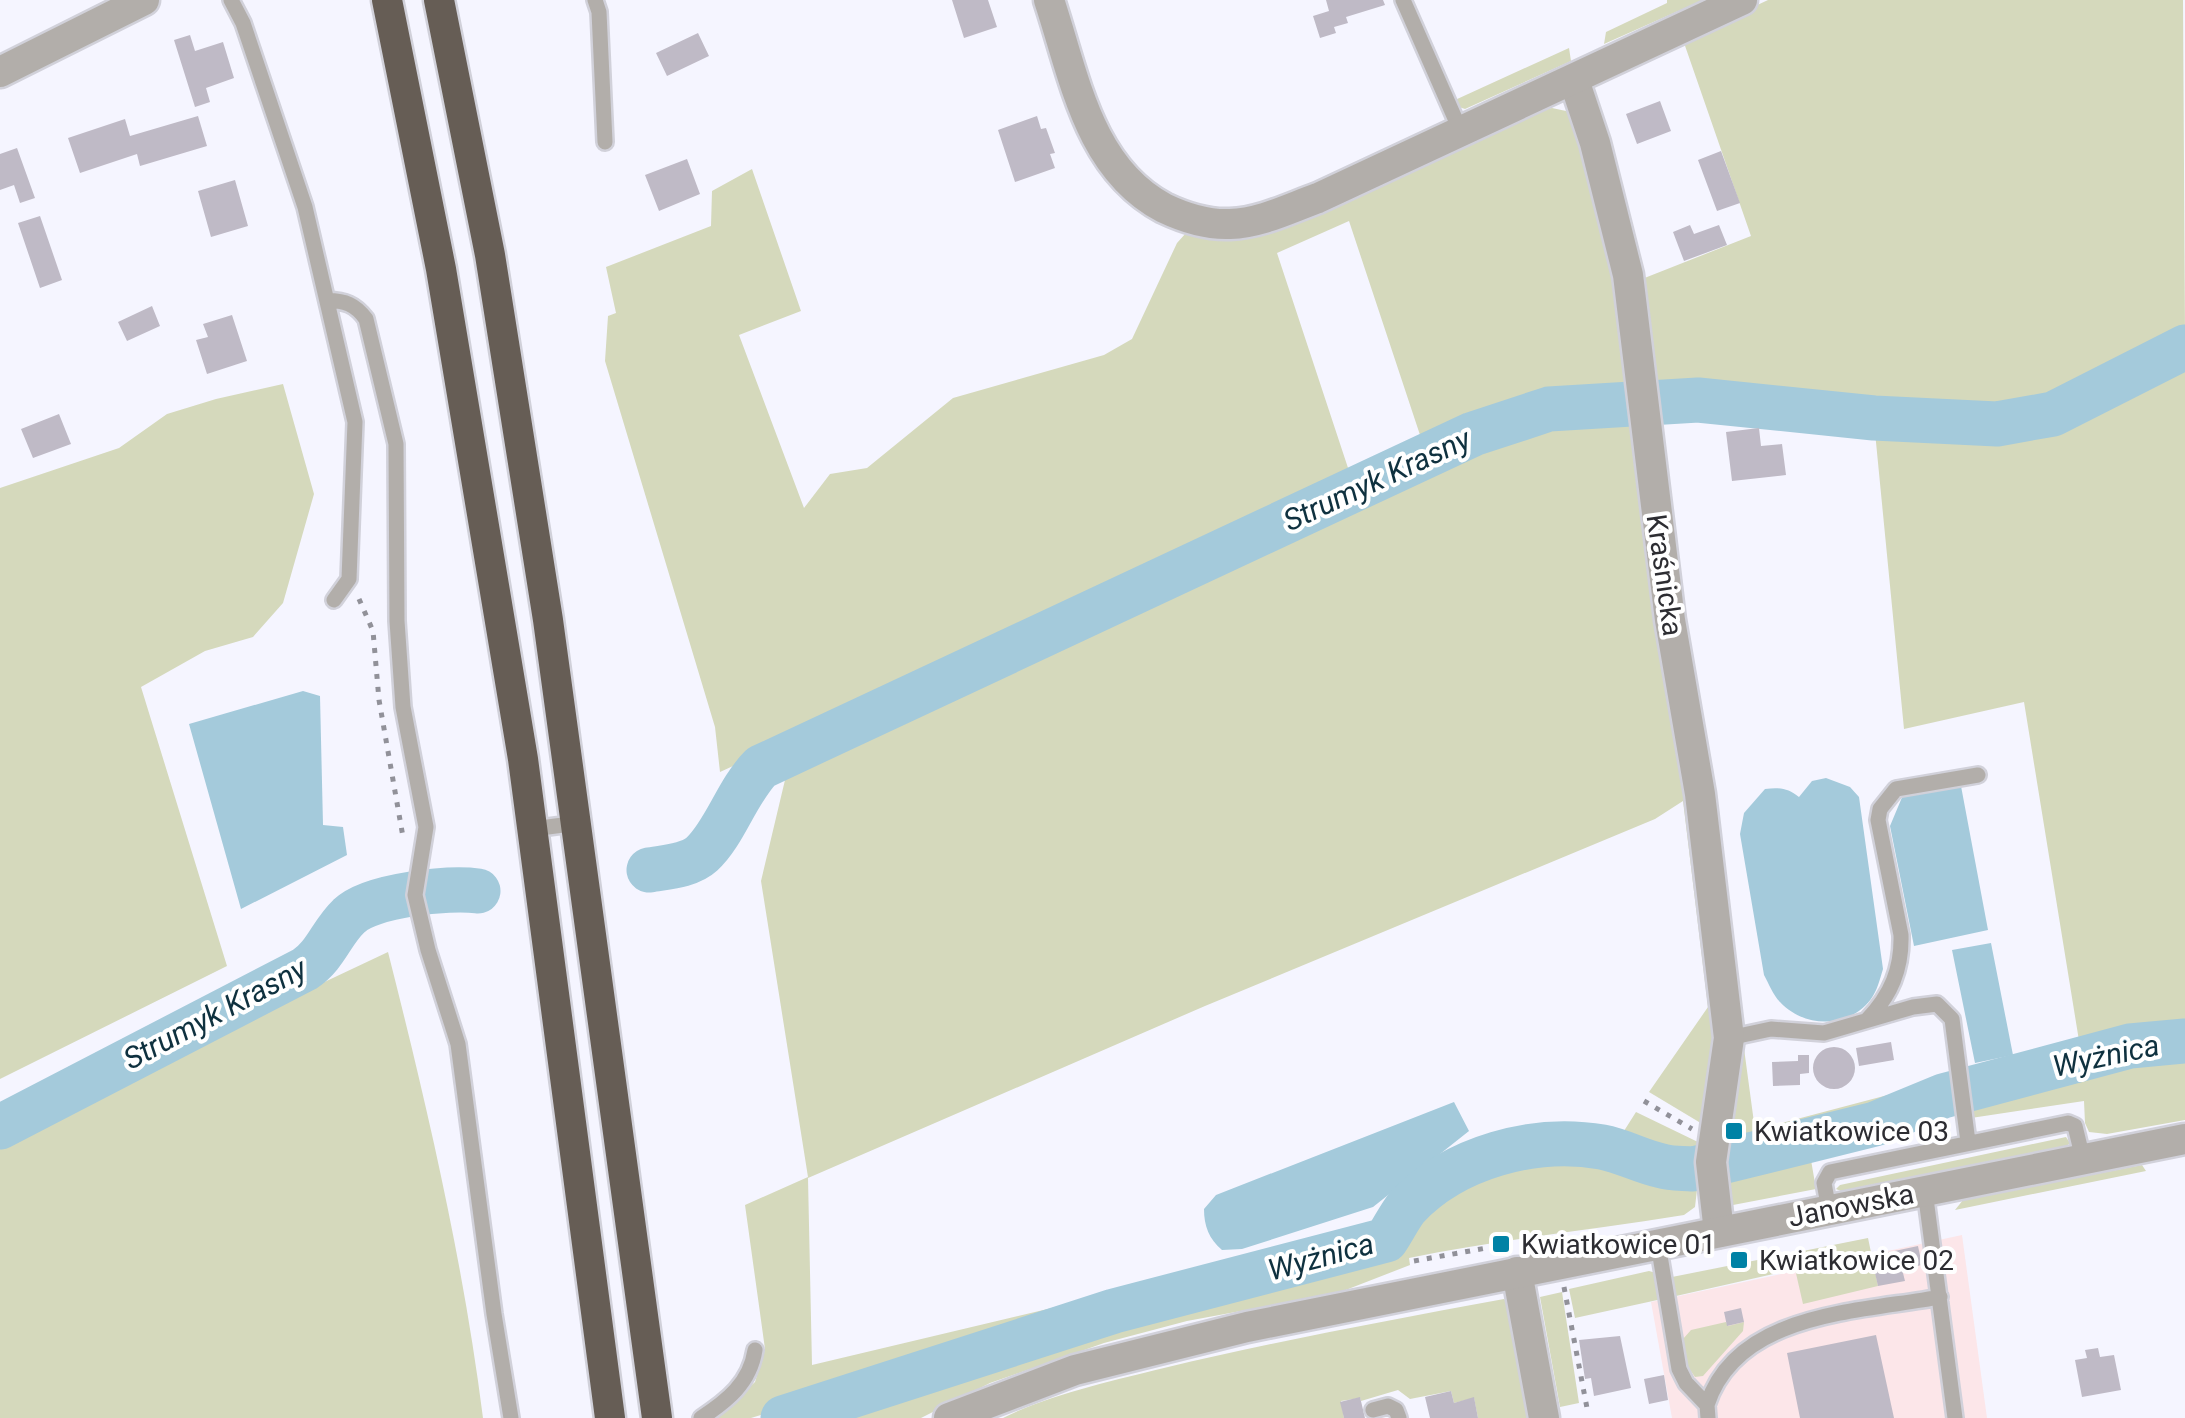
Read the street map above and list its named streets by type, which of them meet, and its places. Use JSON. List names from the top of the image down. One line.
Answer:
{"streets":{"street":["Kraśnicka","Janowska"]},"crossings":[["Kraśnicka","Janowska"]],"water":["Strumyk Krasny","Wyżnica"],"places":{"transit":["Kwiatkowice 03","Kwiatkowice 01","Kwiatkowice 02"]}}
